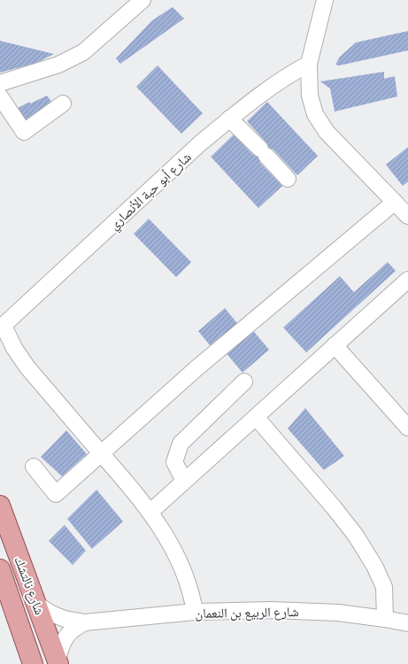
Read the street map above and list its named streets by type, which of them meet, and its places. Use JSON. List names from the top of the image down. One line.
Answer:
{"streets":{"main road":["شارع نالتشك"],"street":["شارع أبو حبة الأنصاري","شارع الربيع بن النعمان"]},"crossings":[["شارع نالتشك","شارع الربيع بن النعمان"]]}
